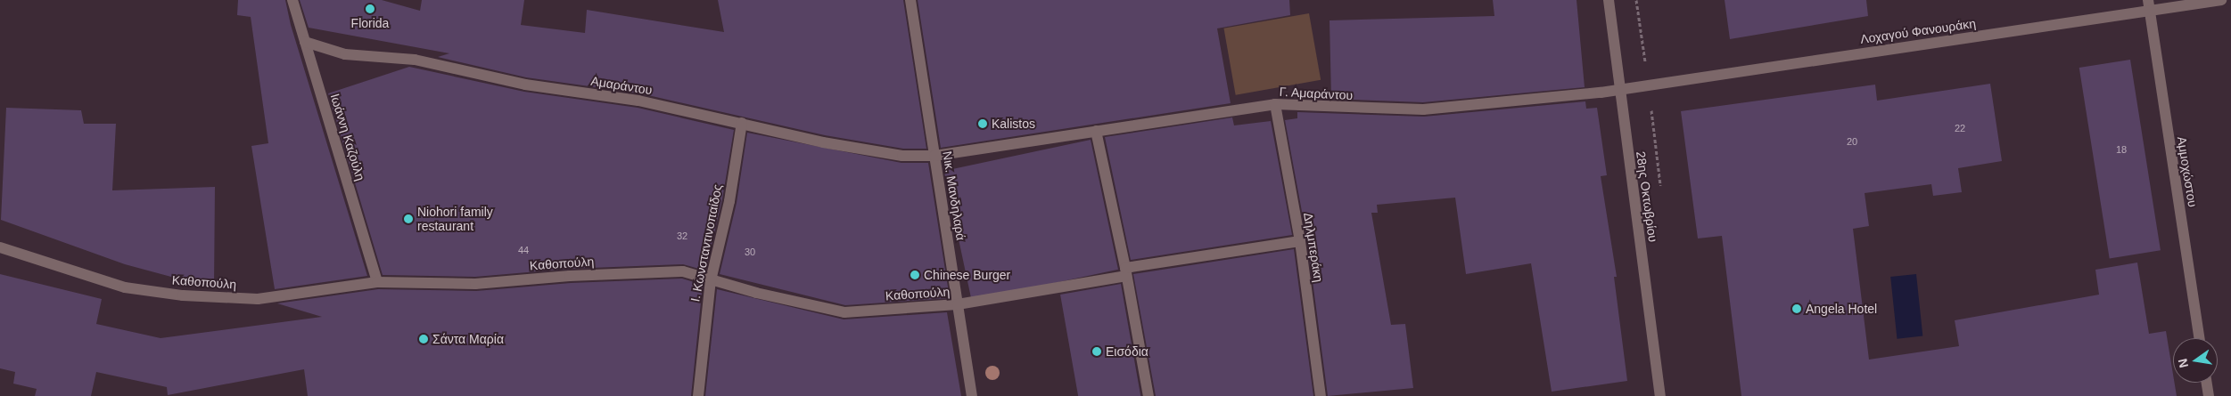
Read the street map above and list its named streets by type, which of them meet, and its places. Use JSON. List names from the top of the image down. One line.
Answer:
{"streets":{"street":["Λοχαγού Φανουράκη","Αμαράντου","Γ. Αμαράντου","Ιωάννη Καζούλη","Αμμοχώστου","Νικ. Μανδηλαρά","28ης Οκτωβρίου","Ι. Κωνσταντινοπαίδος","Δηλμπεράκη","Καθοπούλη"]},"crossings":[["Λοχαγού Φανουράκη","Γ. Αμαράντου"],["Λοχαγού Φανουράκη","Αμμοχώστου"],["Λοχαγού Φανουράκη","28ης Οκτωβρίου"],["Αμαράντου","Γ. Αμαράντου"],["Αμαράντου","Ιωάννη Καζούλη"],["Αμαράντου","Νικ. Μανδηλαρά"],["Αμαράντου","Ι. Κωνσταντινοπαίδος"],["Γ. Αμαράντου","Νικ. Μανδηλαρά"],["Γ. Αμαράντου","28ης Οκτωβρίου"],["Γ. Αμαράντου","Δηλμπεράκη"],["Ιωάννη Καζούλη","Καθοπούλη"],["Νικ. Μανδηλαρά","Καθοπούλη"],["Ι. Κωνσταντινοπαίδος","Καθοπούλη"],["Δηλμπεράκη","Καθοπούλη"]],"places":["Florida","Kalistos","Niohori family restaurant","Chinese Burger","Angela Hotel","Σάντα Μαρία","Εισόδια"],"house_numbers":["22","20","18","32","44","30"],"north":"left"}
